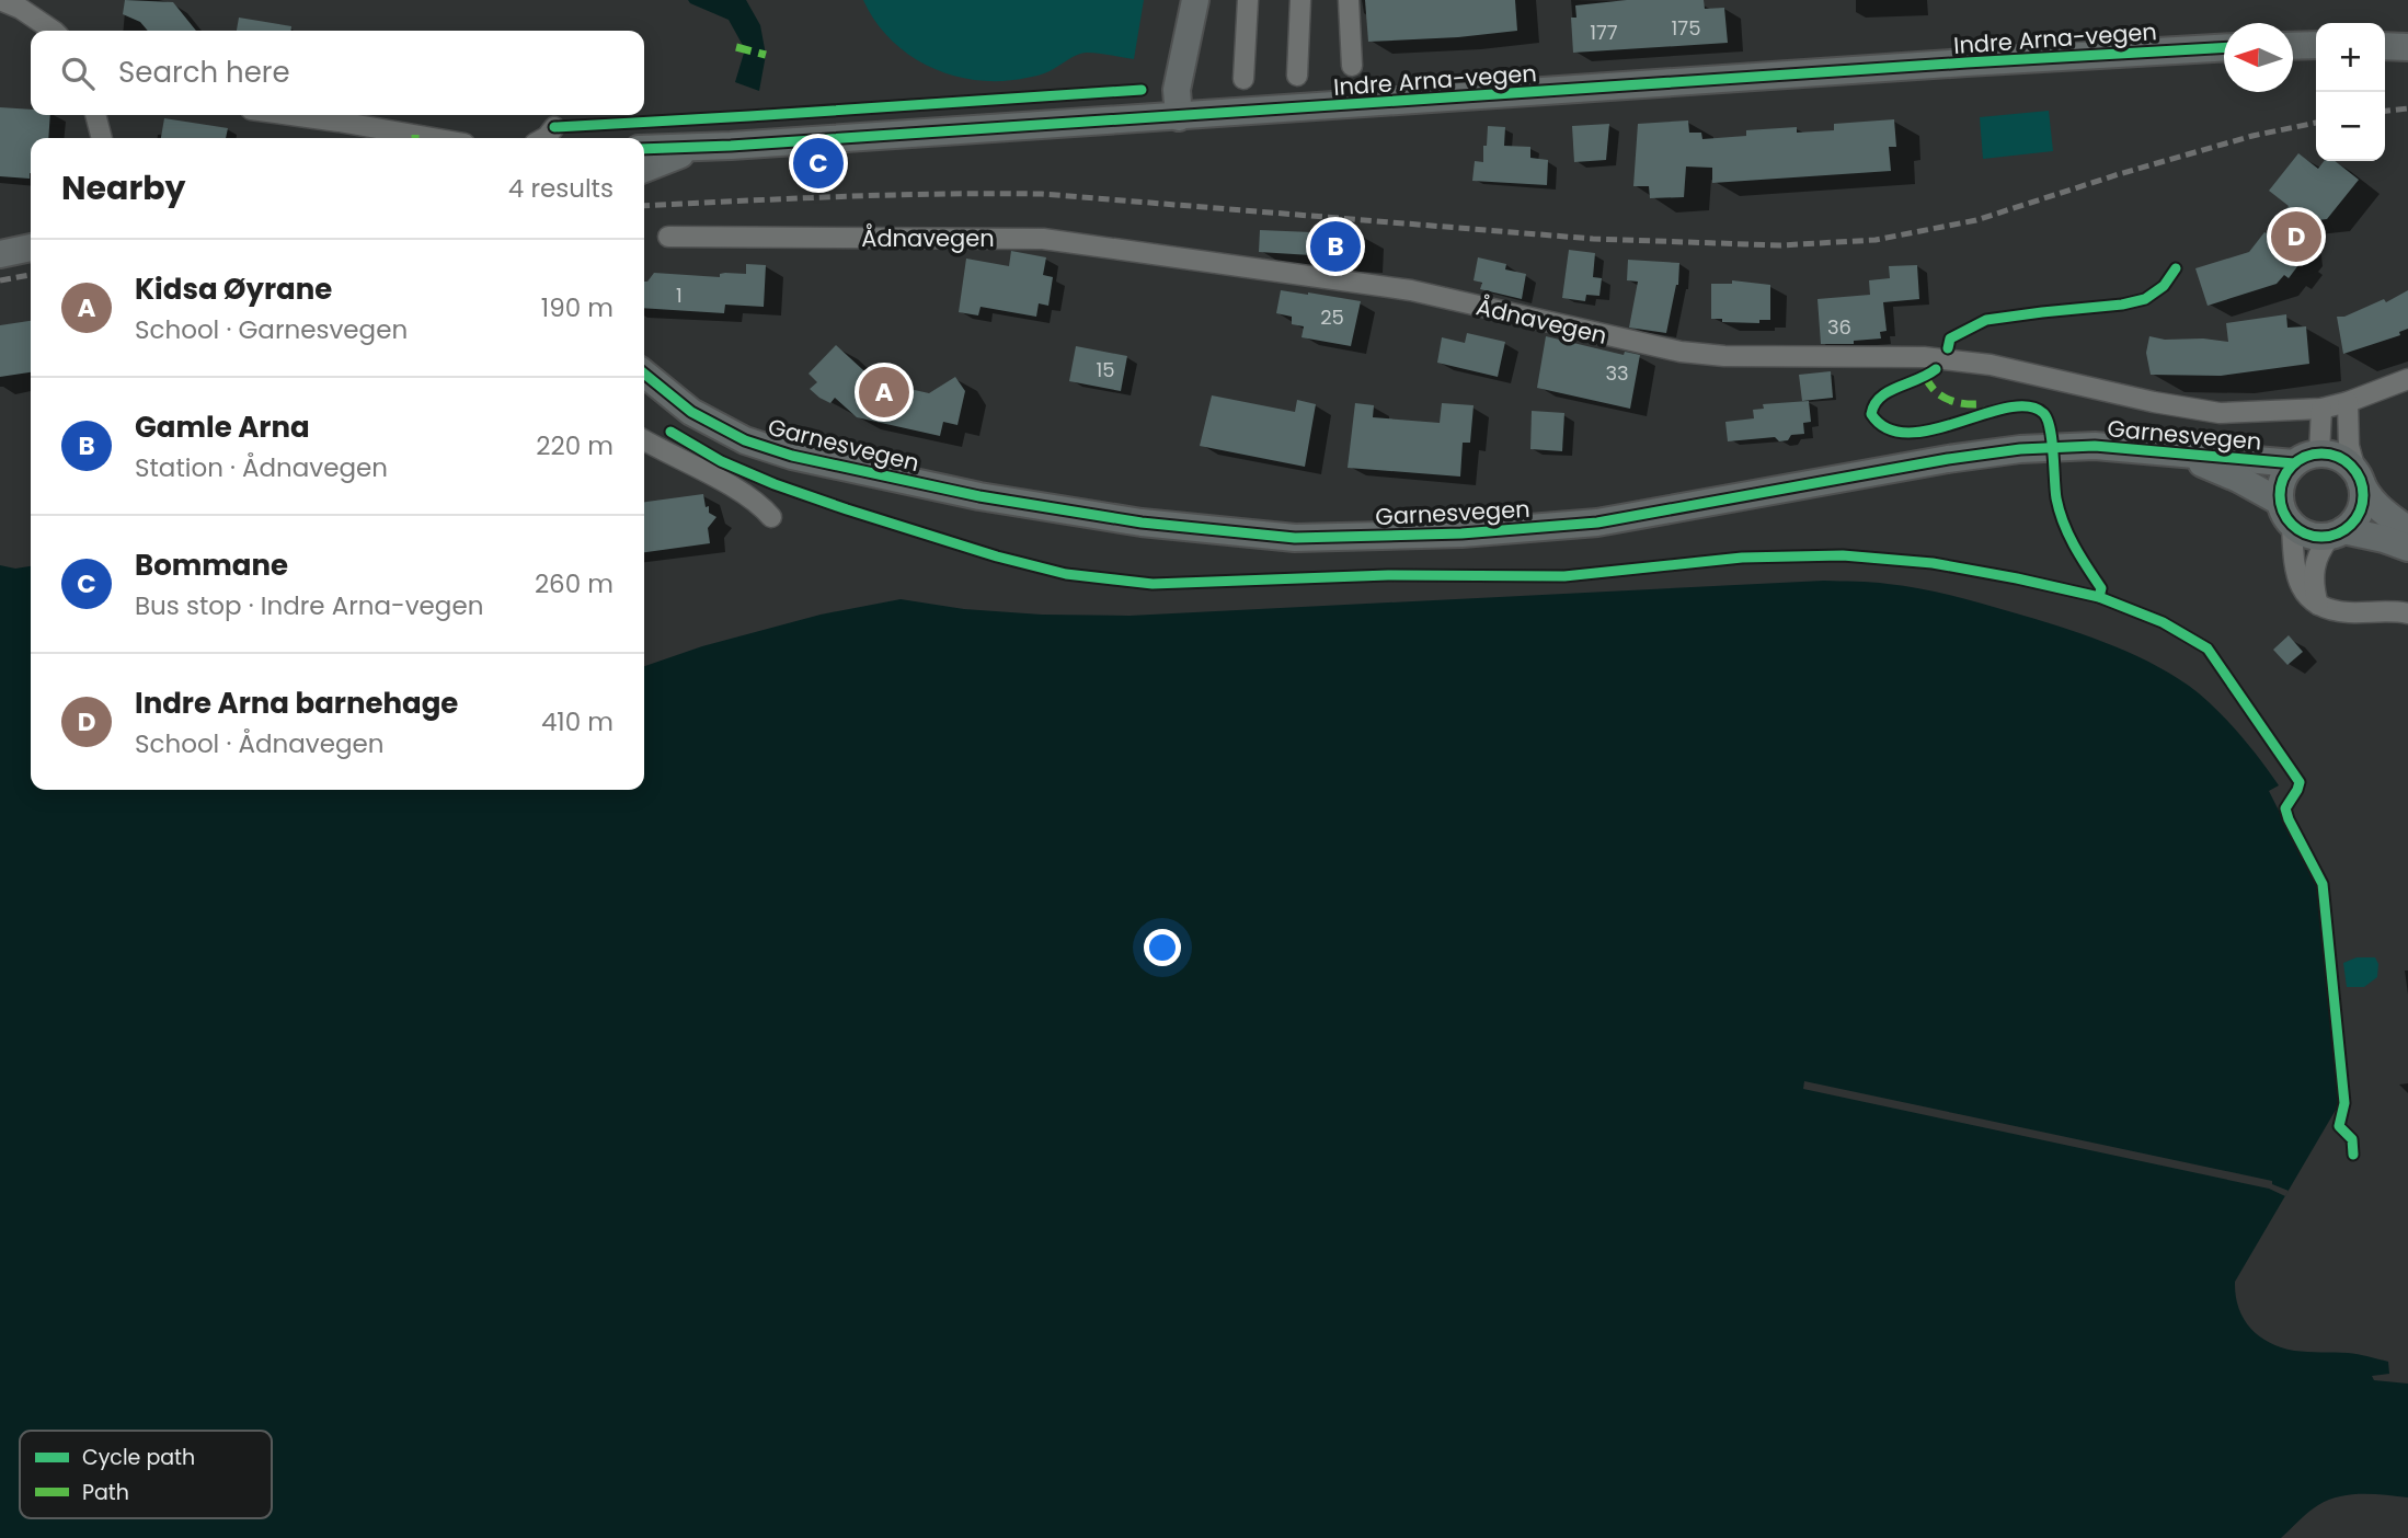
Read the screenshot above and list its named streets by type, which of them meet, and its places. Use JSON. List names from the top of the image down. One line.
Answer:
{"streets":{"main road":["Indre Arna-vegen","Garnesvegen"],"street":["Ådnavegen"]},"house_numbers":["175","177","1","25","36","15","33"],"legend":["Cycle path","Path"],"north":"left","page":{"map_buttons":["+","−"],"search":"Search here","pins":["C","D","B","A"],"heading":["Nearby","4 results"],"list":[{"mark":"A","name":"Kidsa Øyrane","note":"School · Garnesvegen","value":"190 m"},{"mark":"B","name":"Gamle Arna","note":"Station · Ådnavegen","value":"220 m"},{"mark":"C","name":"Bommane","note":"Bus stop · Indre Arna-vegen","value":"260 m"},{"mark":"D","name":"Indre Arna barnehage","note":"School · Ådnavegen","value":"410 m"}]}}
